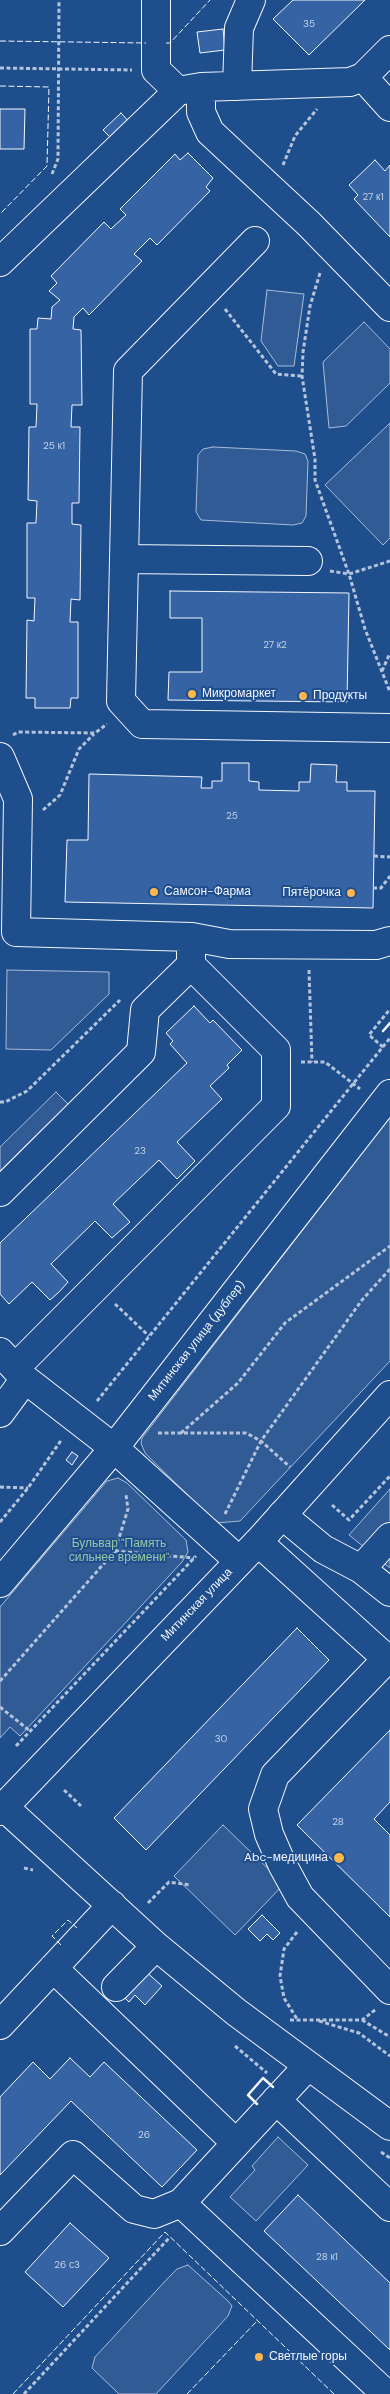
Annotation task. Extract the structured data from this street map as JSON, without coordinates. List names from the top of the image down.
{
  "streets": {
    "street": ["Митинская улица (дублер)", "Митинская улица"]
  },
  "parks": ["Бульвар \"Память сильнее времени\""],
  "places": [
    "Микромаркет",
    "Продукты",
    "Самсон-Фарма",
    "Пятёрочка",
    "Abc-медицина",
    "Светлые горы"
  ],
  "house_numbers": [
    "35",
    "27 к1",
    "25 к1",
    "27 к2",
    "25",
    "23",
    "30",
    "28",
    "26",
    "28 к1",
    "26 с3"
  ]
}
